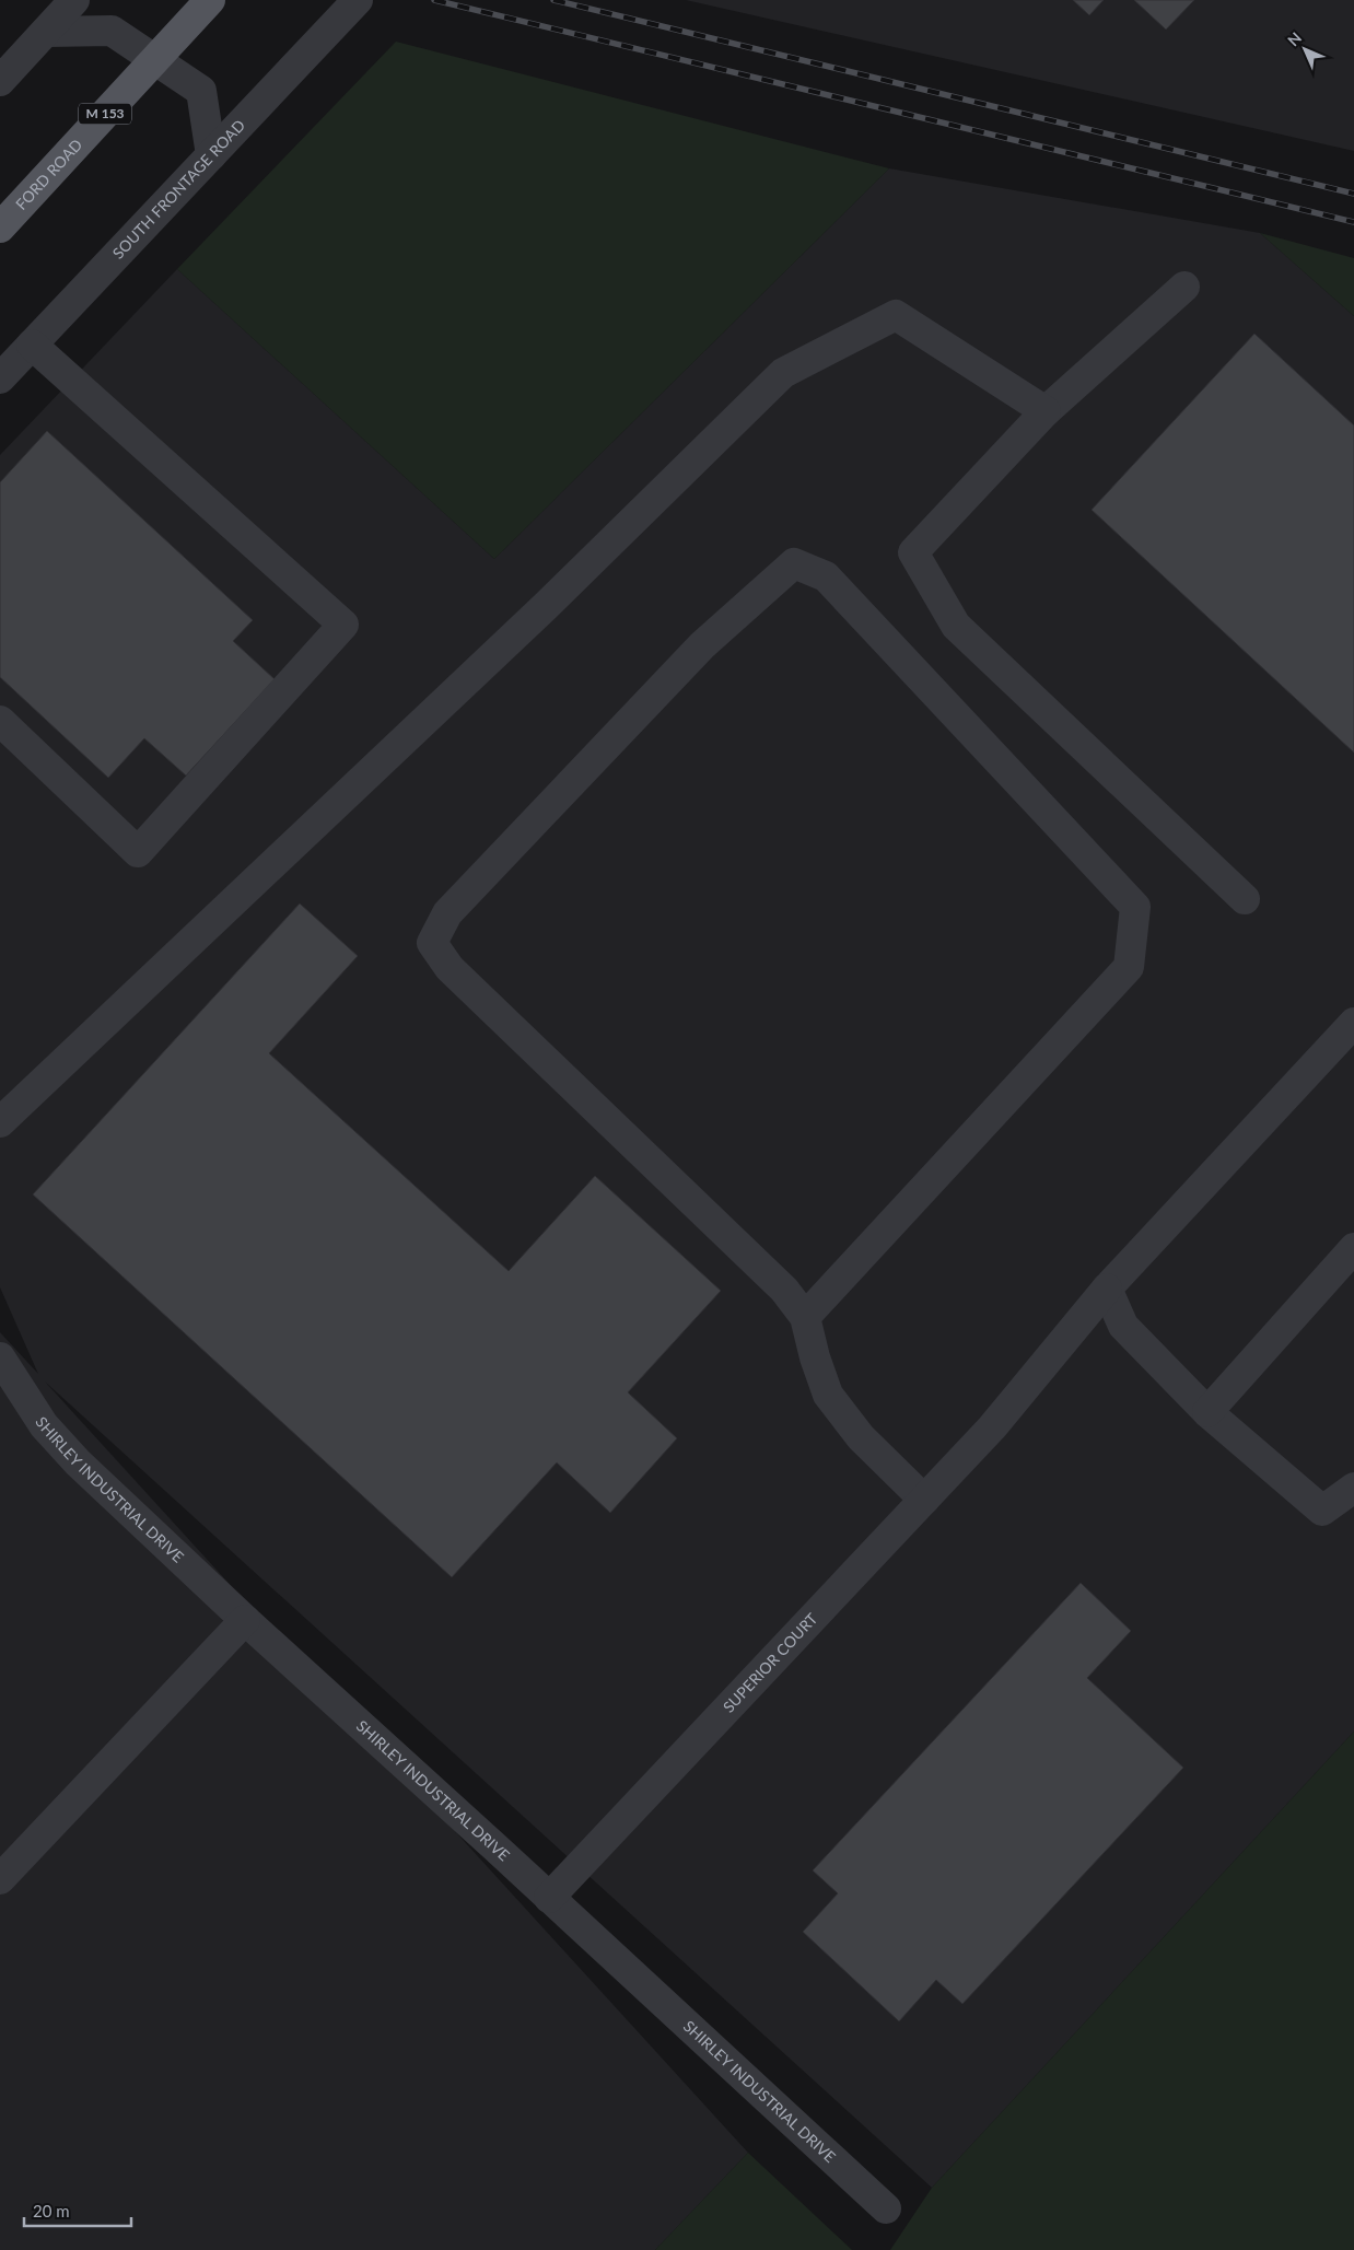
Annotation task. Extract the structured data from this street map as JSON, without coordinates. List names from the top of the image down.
{
  "streets": {
    "main road": ["M 153", "FORD ROAD"],
    "street": ["SOUTH FRONTAGE ROAD", "SHIRLEY INDUSTRIAL DRIVE", "SUPERIOR COURT"]
  },
  "crossings": [
    ["SHIRLEY INDUSTRIAL DRIVE", "SUPERIOR COURT"]
  ],
  "scale_bar": "20 m",
  "north": "top left"
}
